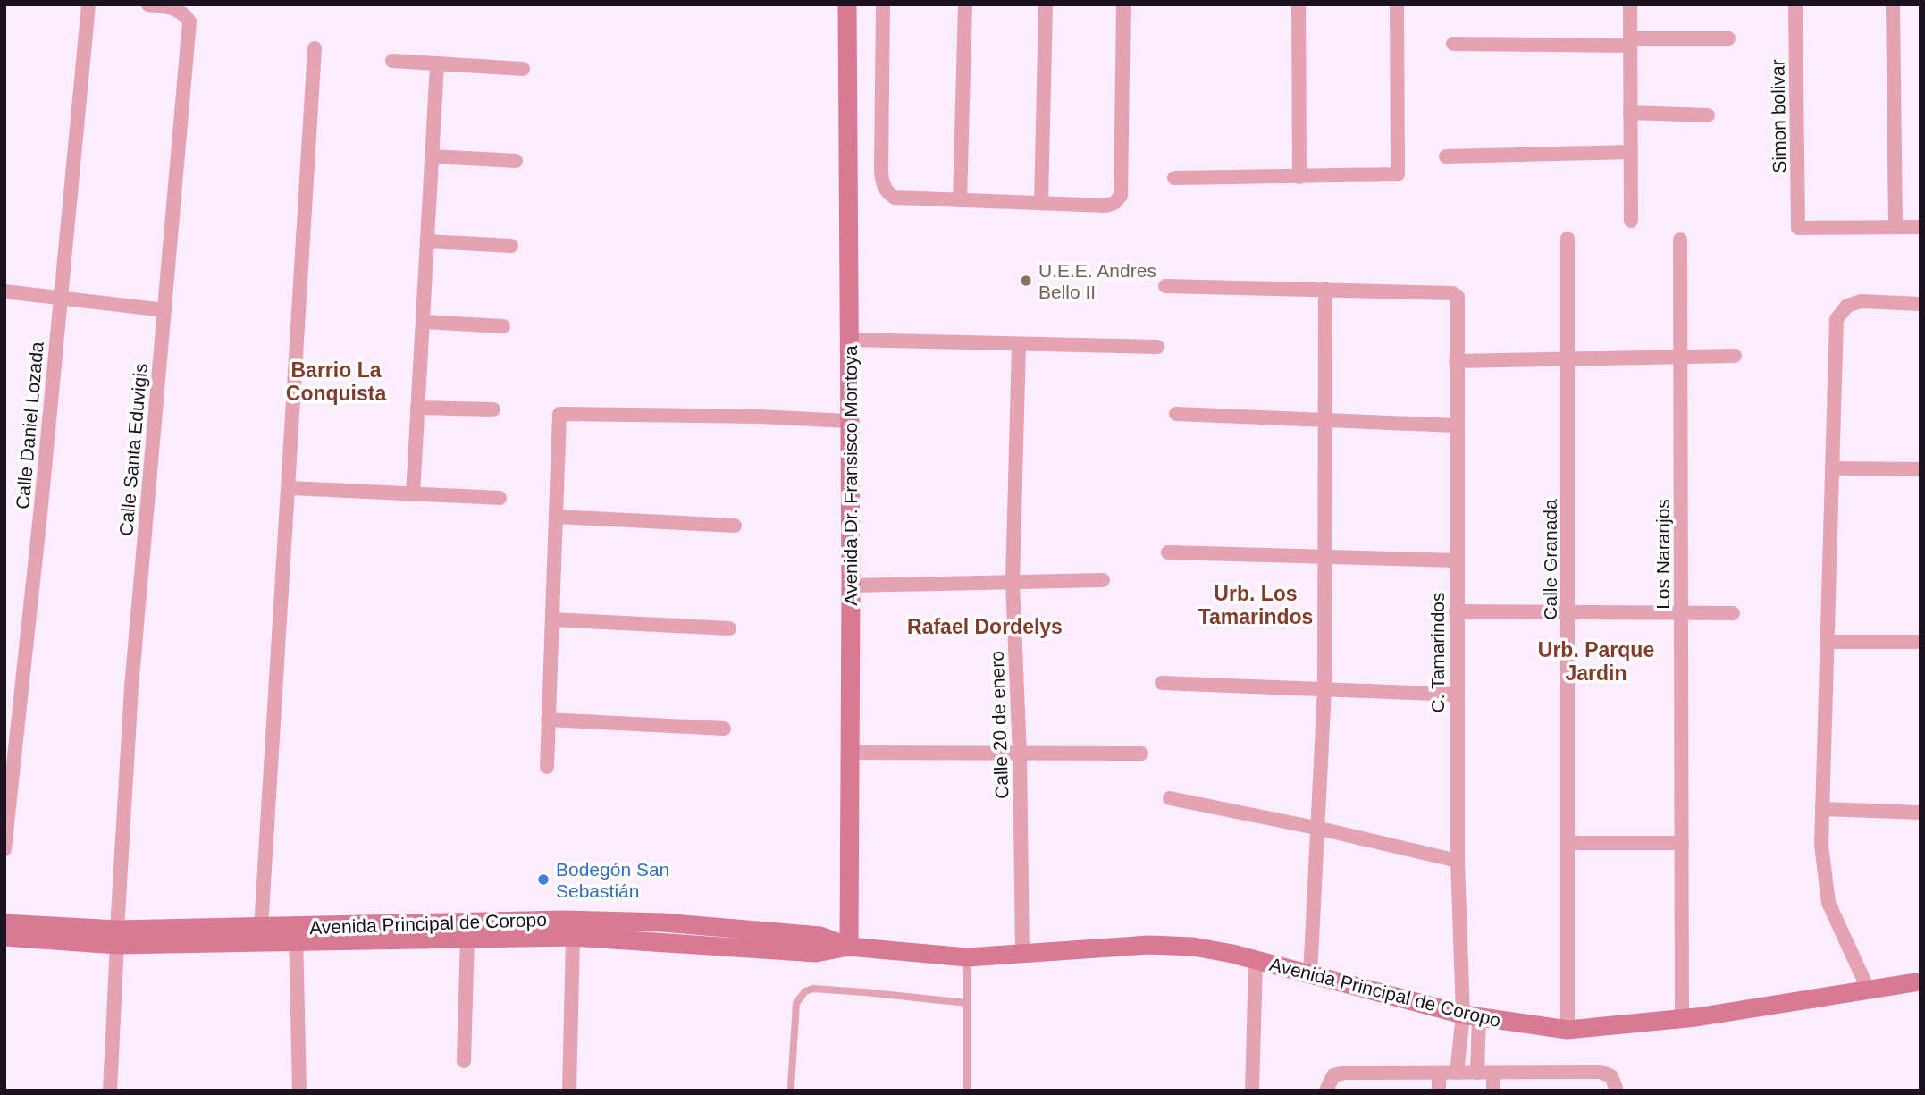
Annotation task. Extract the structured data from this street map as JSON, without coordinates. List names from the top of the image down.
{
  "streets": {
    "main road": ["Avenida Dr. Fransisco Montoya", "Avenida Principal de Coropo"],
    "street": [
      "Simon bolivar",
      "Calle Daniel Lozada",
      "Calle Santa Eduvigis",
      "Los Naranjos",
      "Calle Granada",
      "C. Tamarindos",
      "Calle 20 de enero"
    ]
  },
  "crossings": [
    ["Calle Santa Eduvigis", "Avenida Principal de Coropo"],
    ["Avenida Dr. Fransisco Montoya", "Avenida Principal de Coropo"],
    ["Los Naranjos", "Avenida Principal de Coropo"],
    ["Calle Granada", "Avenida Principal de Coropo"],
    ["C. Tamarindos", "Avenida Principal de Coropo"],
    ["Calle 20 de enero", "Avenida Principal de Coropo"]
  ],
  "districts": [
    "Barrio La Conquista",
    "Urb. Los Tamarindos",
    "Rafael Dordelys",
    "Urb. Parque Jardin"
  ],
  "places": ["U.E.E. Andres Bello II", "Bodegón San Sebastián"]
}
